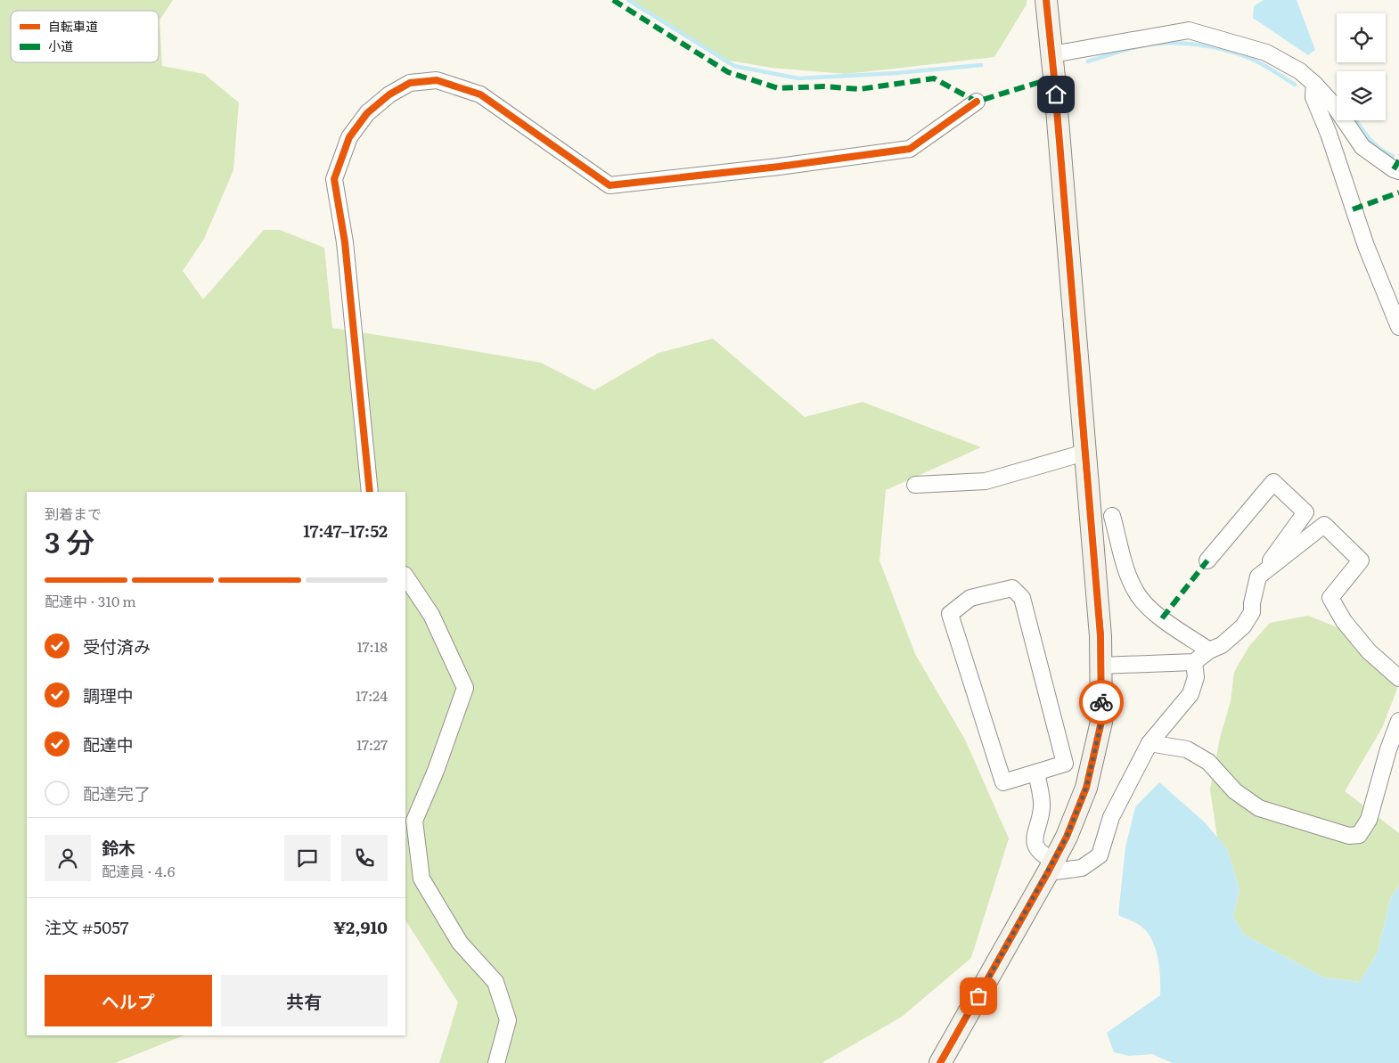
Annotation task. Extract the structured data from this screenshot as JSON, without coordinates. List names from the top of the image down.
{
  "legend": ["自転車道", "小道"],
  "page": {
    "heading": ["3 分", "到着まで", "17:47–17:52"],
    "panel": [
      "鈴木",
      "配達員 · 4.6",
      "注文 #5057",
      "¥2,910"
    ],
    "bar": "配達中 · 310 m",
    "list": [
      ["受付済み", "17:18"],
      ["調理中", "17:24"],
      ["配達中", "17:27"],
      "配達完了"
    ],
    "buttons": ["ヘルプ", "共有"]
  }
}
